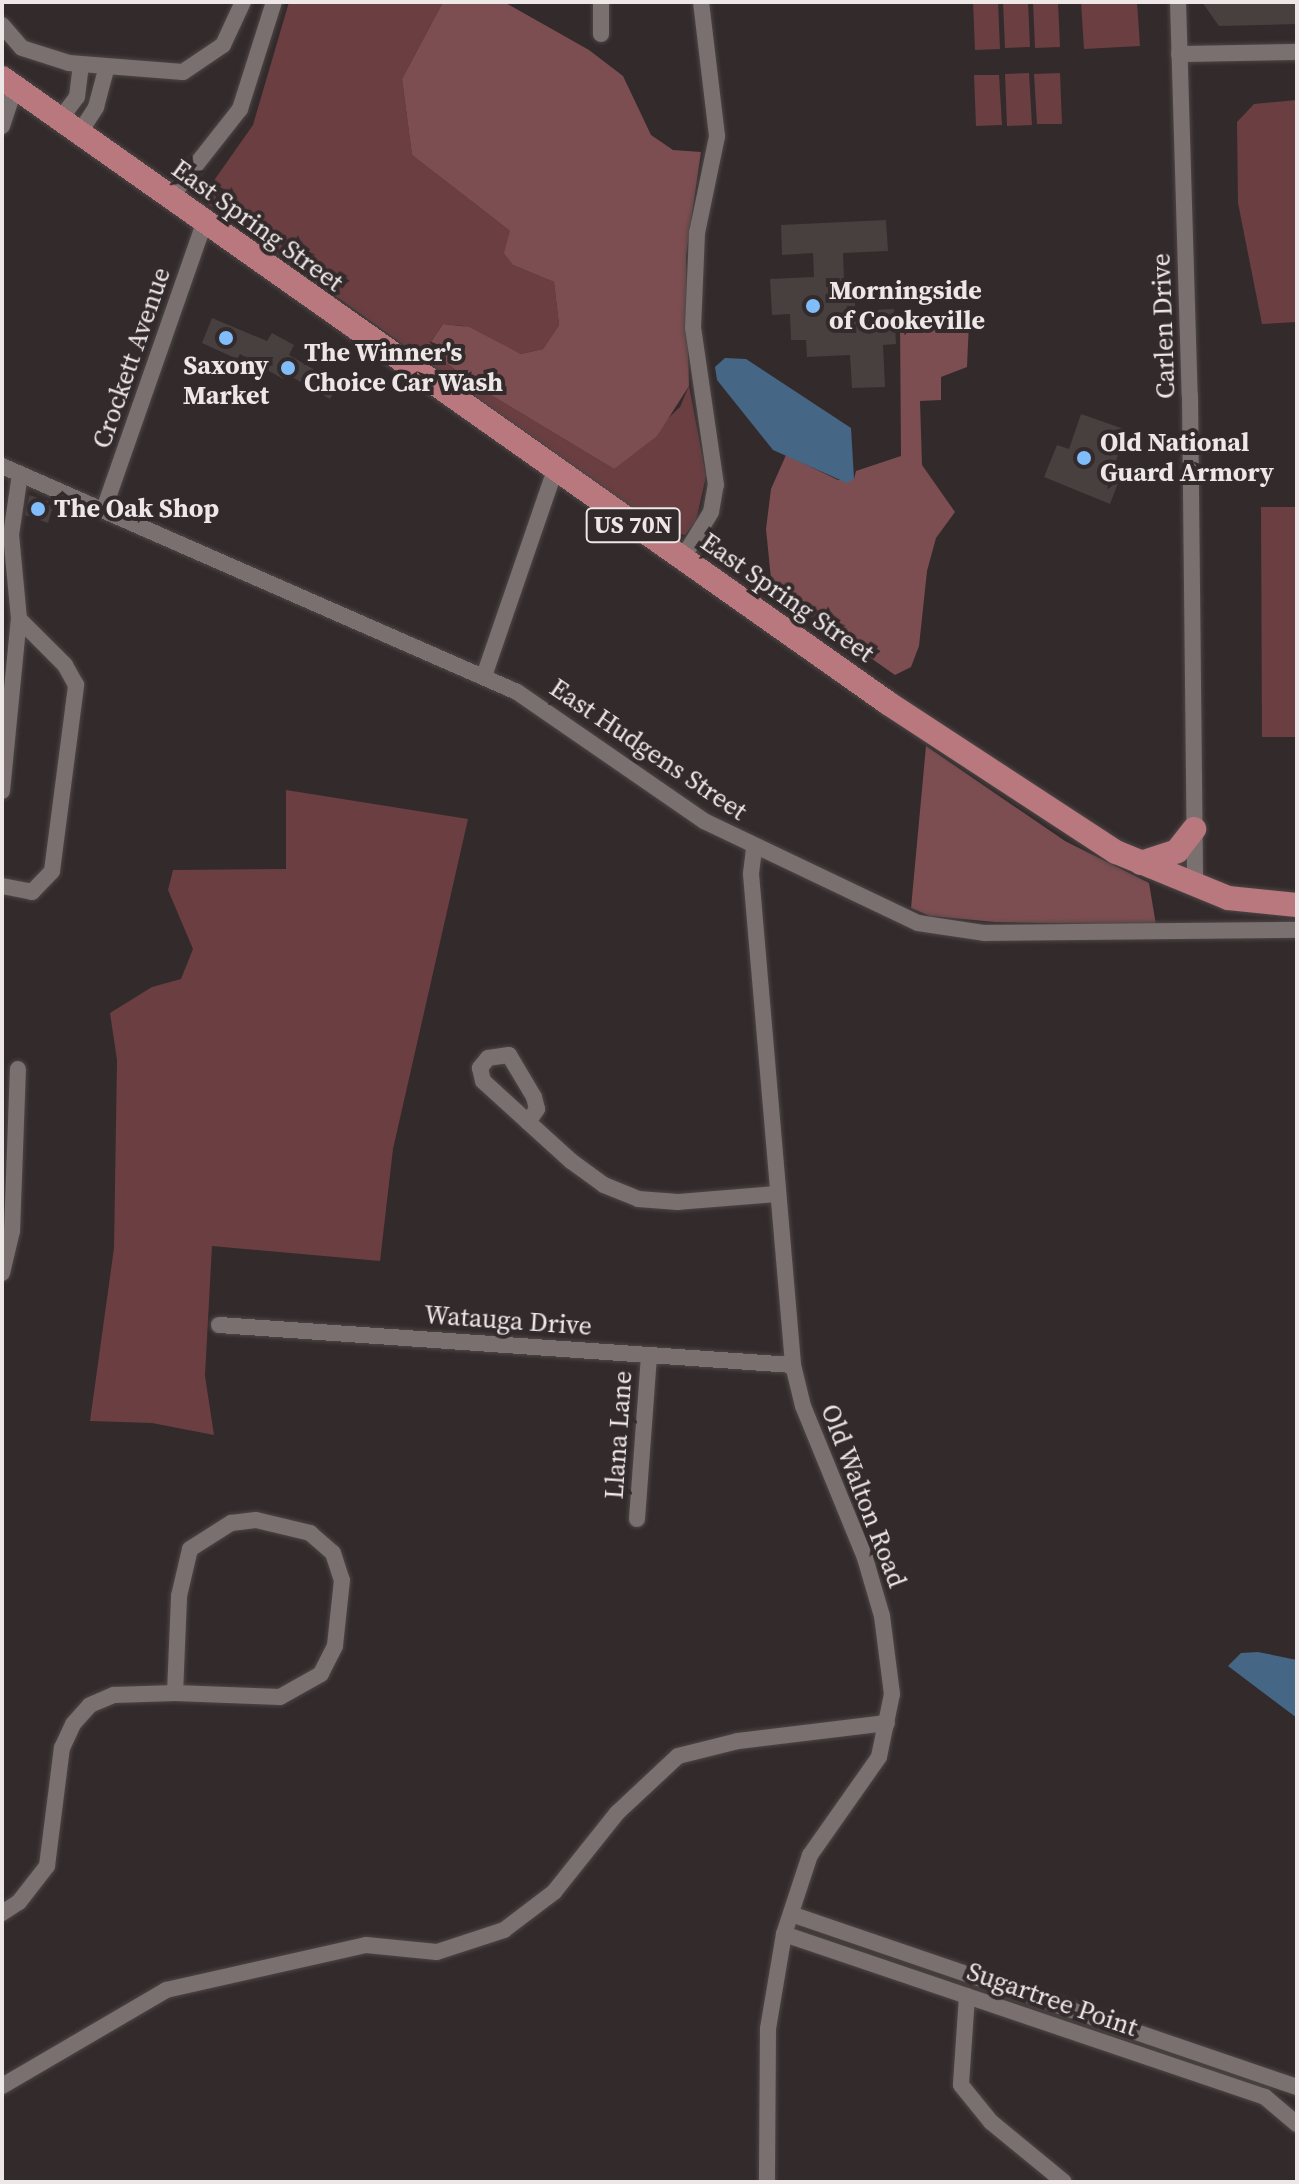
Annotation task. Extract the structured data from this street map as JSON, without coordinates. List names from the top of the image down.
{
  "streets": {
    "main road": ["East Spring Street", "US 70N"],
    "street": [
      "Carlen Drive",
      "Crockett Avenue",
      "East Hudgens Street",
      "Watauga Drive",
      "Llana Lane",
      "Old Walton Road",
      "Sugartree Point"
    ]
  },
  "crossings": [
    ["East Spring Street", "Carlen Drive"],
    ["East Spring Street", "Crockett Avenue"],
    ["Crockett Avenue", "East Hudgens Street"],
    ["East Hudgens Street", "Old Walton Road"],
    ["Watauga Drive", "Llana Lane"],
    ["Watauga Drive", "Old Walton Road"],
    ["Old Walton Road", "Sugartree Point"]
  ],
  "places": [
    "Morningside of Cookeville",
    "Saxony Market",
    "The Winner's Choice Car Wash",
    "Old National Guard Armory",
    "The Oak Shop"
  ]
}
